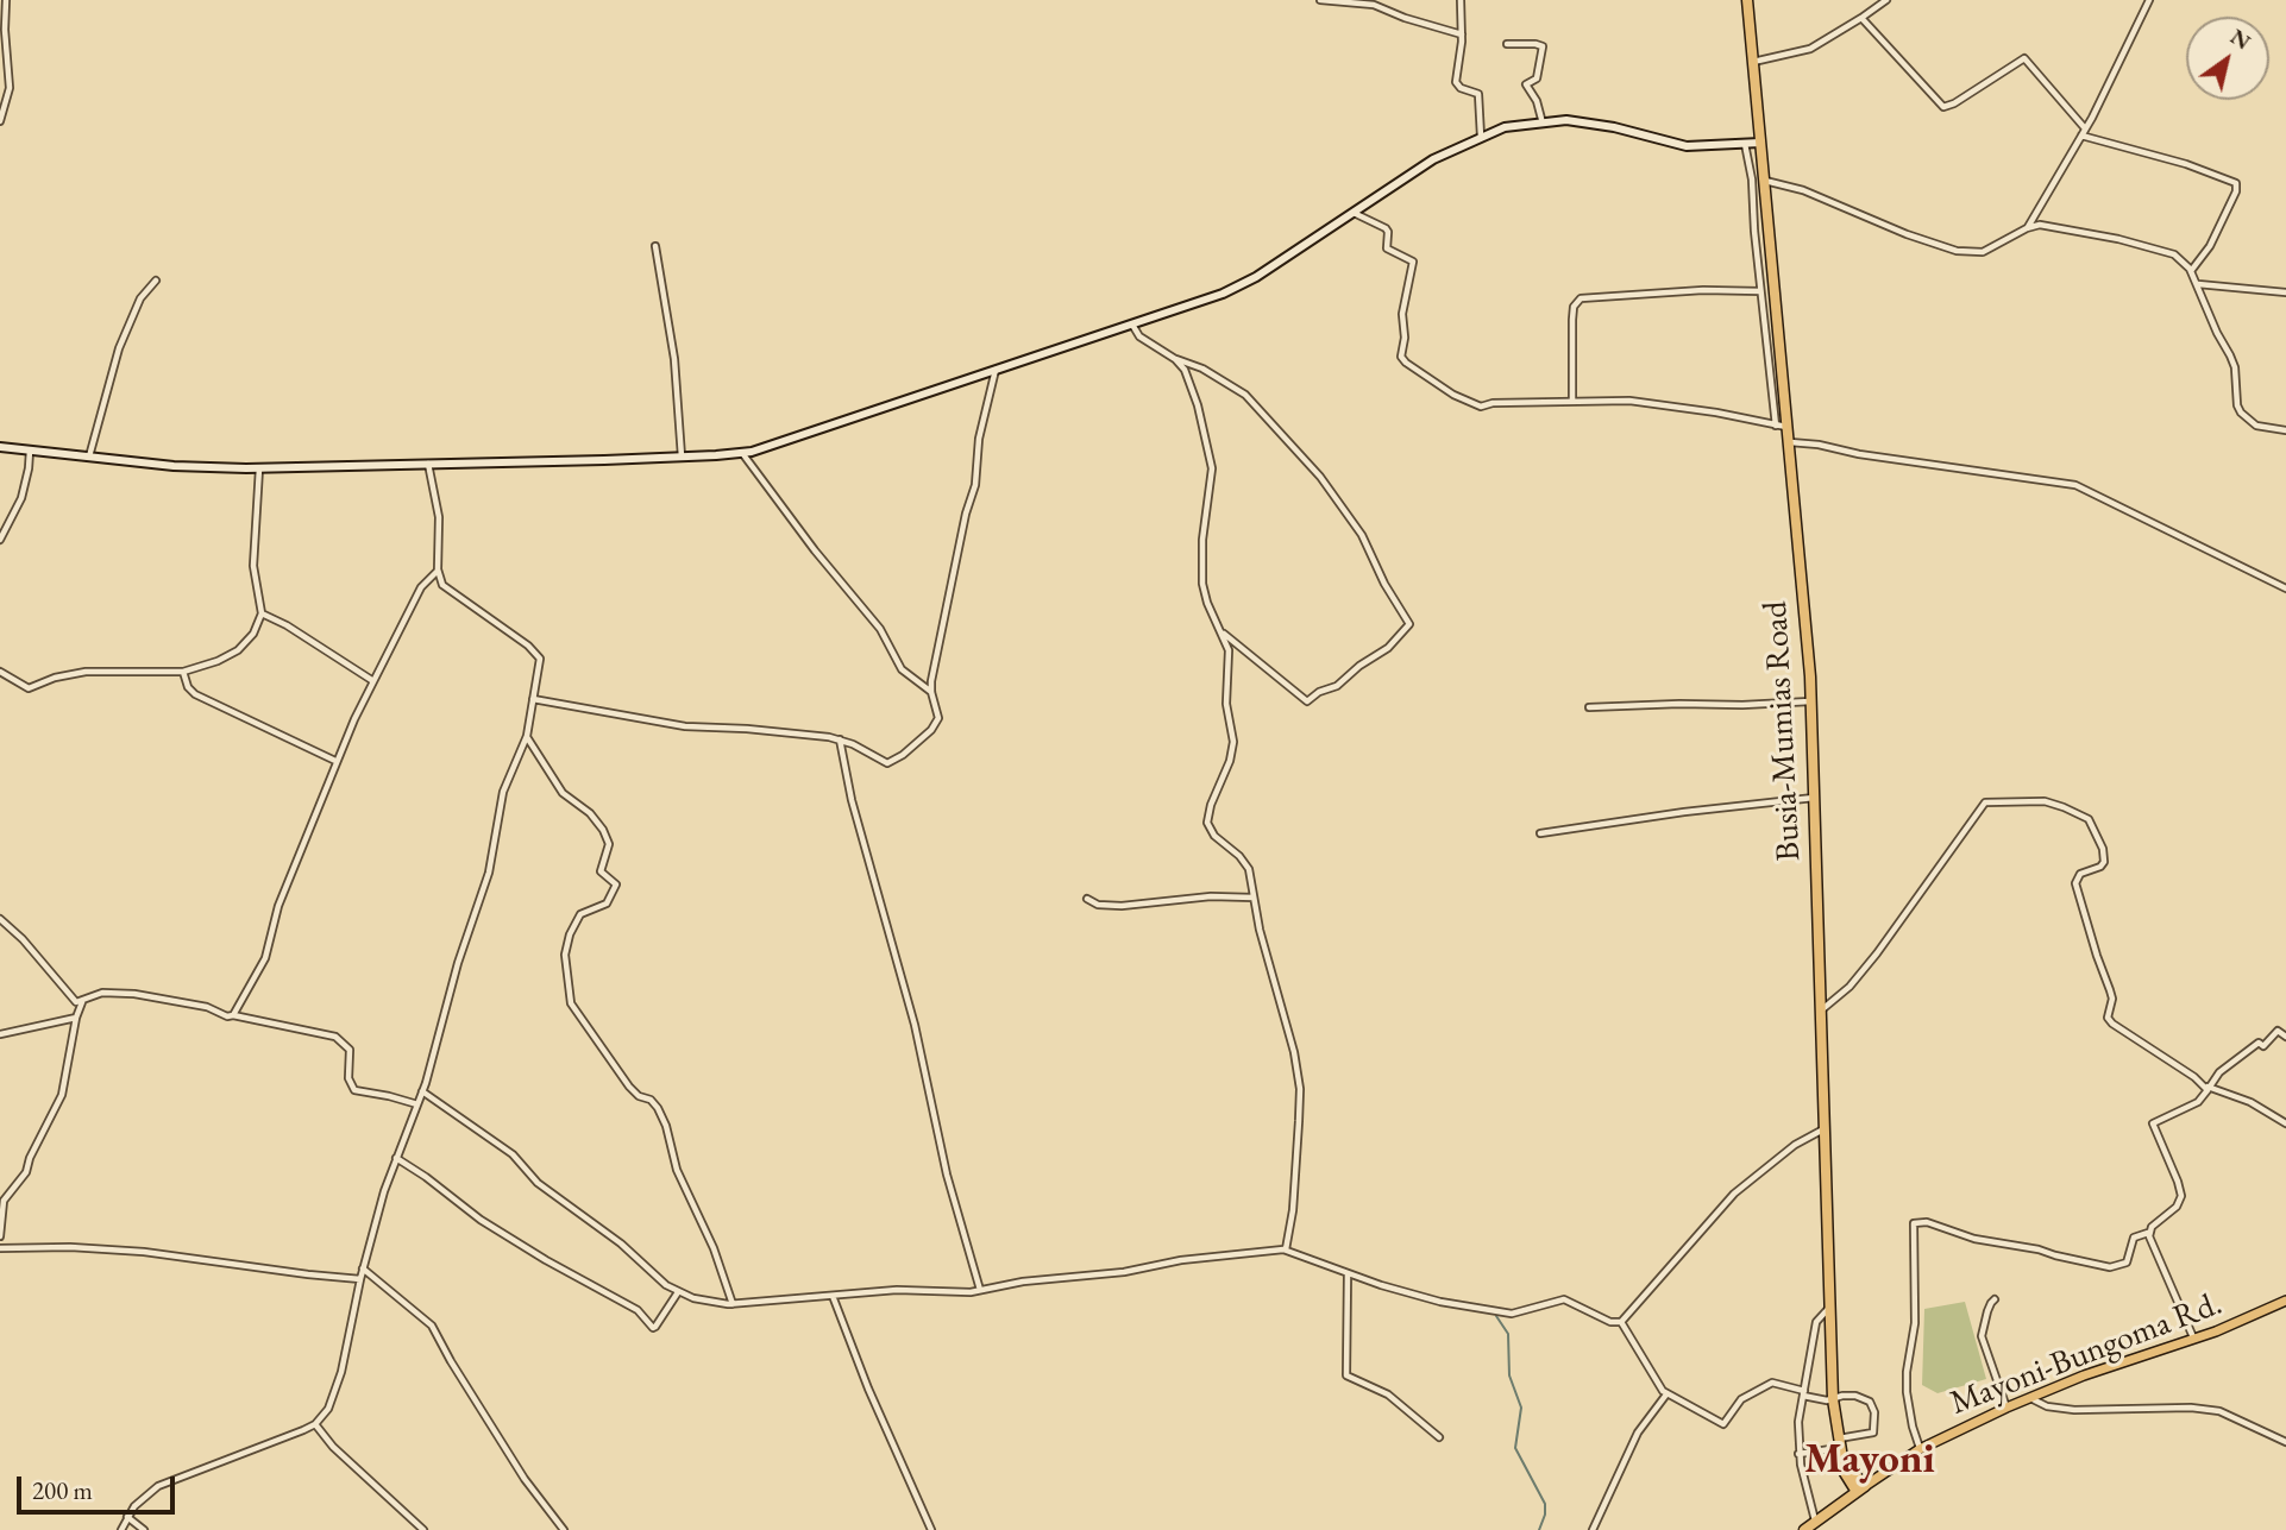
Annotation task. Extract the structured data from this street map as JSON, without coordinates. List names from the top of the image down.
{
  "streets": {
    "highway": ["Busia-Mumias Road"],
    "main road": ["Mayoni-Bungoma Rd."]
  },
  "crossings": [
    ["Busia-Mumias Road", "Mayoni-Bungoma Rd."]
  ],
  "districts": ["Mayoni"],
  "scale_bar": "200 m",
  "north": "top right"
}
